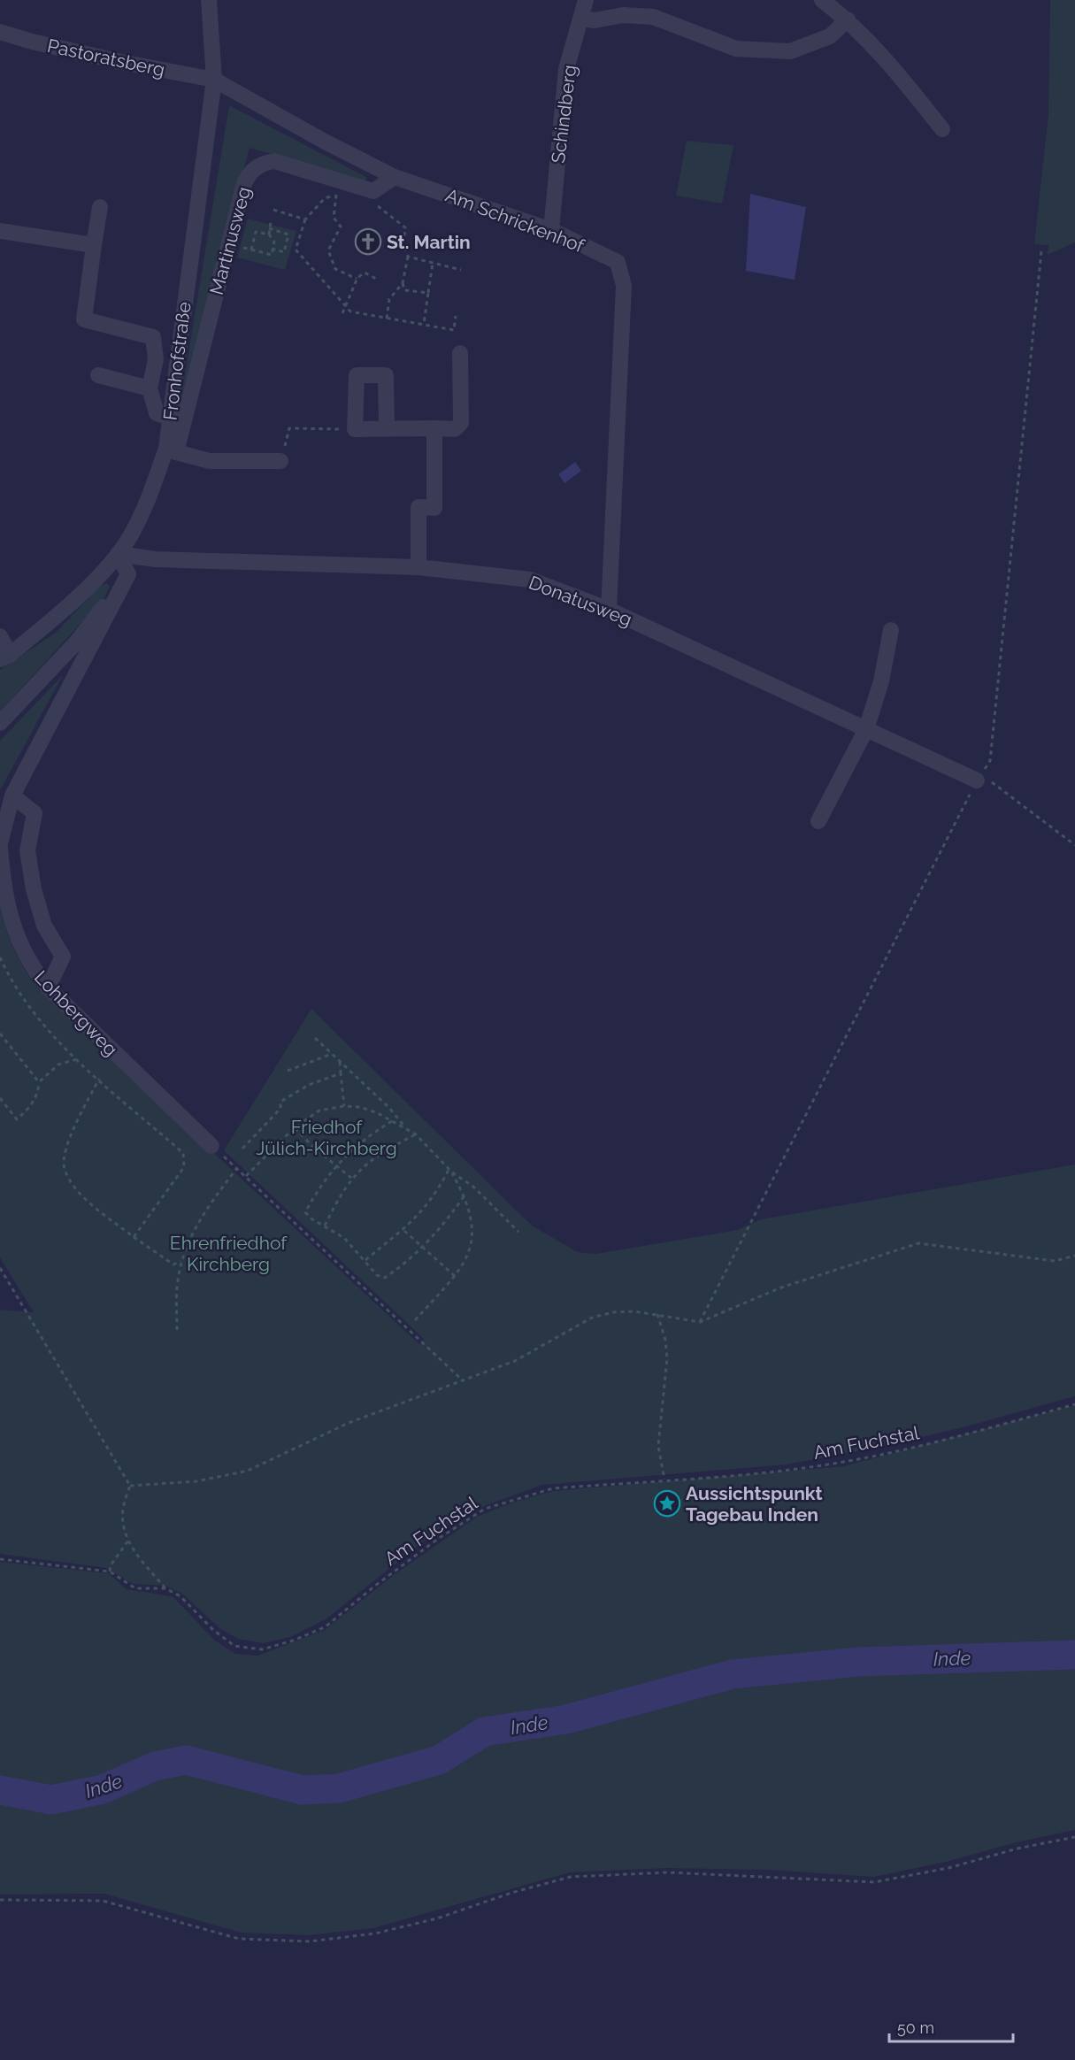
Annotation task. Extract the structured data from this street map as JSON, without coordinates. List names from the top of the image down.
{
  "streets": {
    "street": [
      "Pastoratsberg",
      "Schindberg",
      "Am Schrickenhof",
      "Martinusweg",
      "Fronhofstraße",
      "Donatusweg",
      "Lohbergweg"
    ],
    "path": ["Am Fuchstal"]
  },
  "crossings": [
    ["Pastoratsberg", "Am Schrickenhof"],
    ["Pastoratsberg", "Fronhofstraße"],
    ["Schindberg", "Am Schrickenhof"],
    ["Am Schrickenhof", "Martinusweg"],
    ["Am Schrickenhof", "Fronhofstraße"],
    ["Am Schrickenhof", "Donatusweg"],
    ["Martinusweg", "Fronhofstraße"],
    ["Fronhofstraße", "Donatusweg"],
    ["Fronhofstraße", "Lohbergweg"],
    ["Donatusweg", "Lohbergweg"]
  ],
  "water": ["Inde"],
  "parks": ["Friedhof Jülich-Kirchberg", "Ehrenfriedhof Kirchberg"],
  "places": {
    "church": ["St. Martin"],
    "place": ["Aussichtspunkt Tagebau Inden"]
  },
  "scale_bar": "50 m"
}
